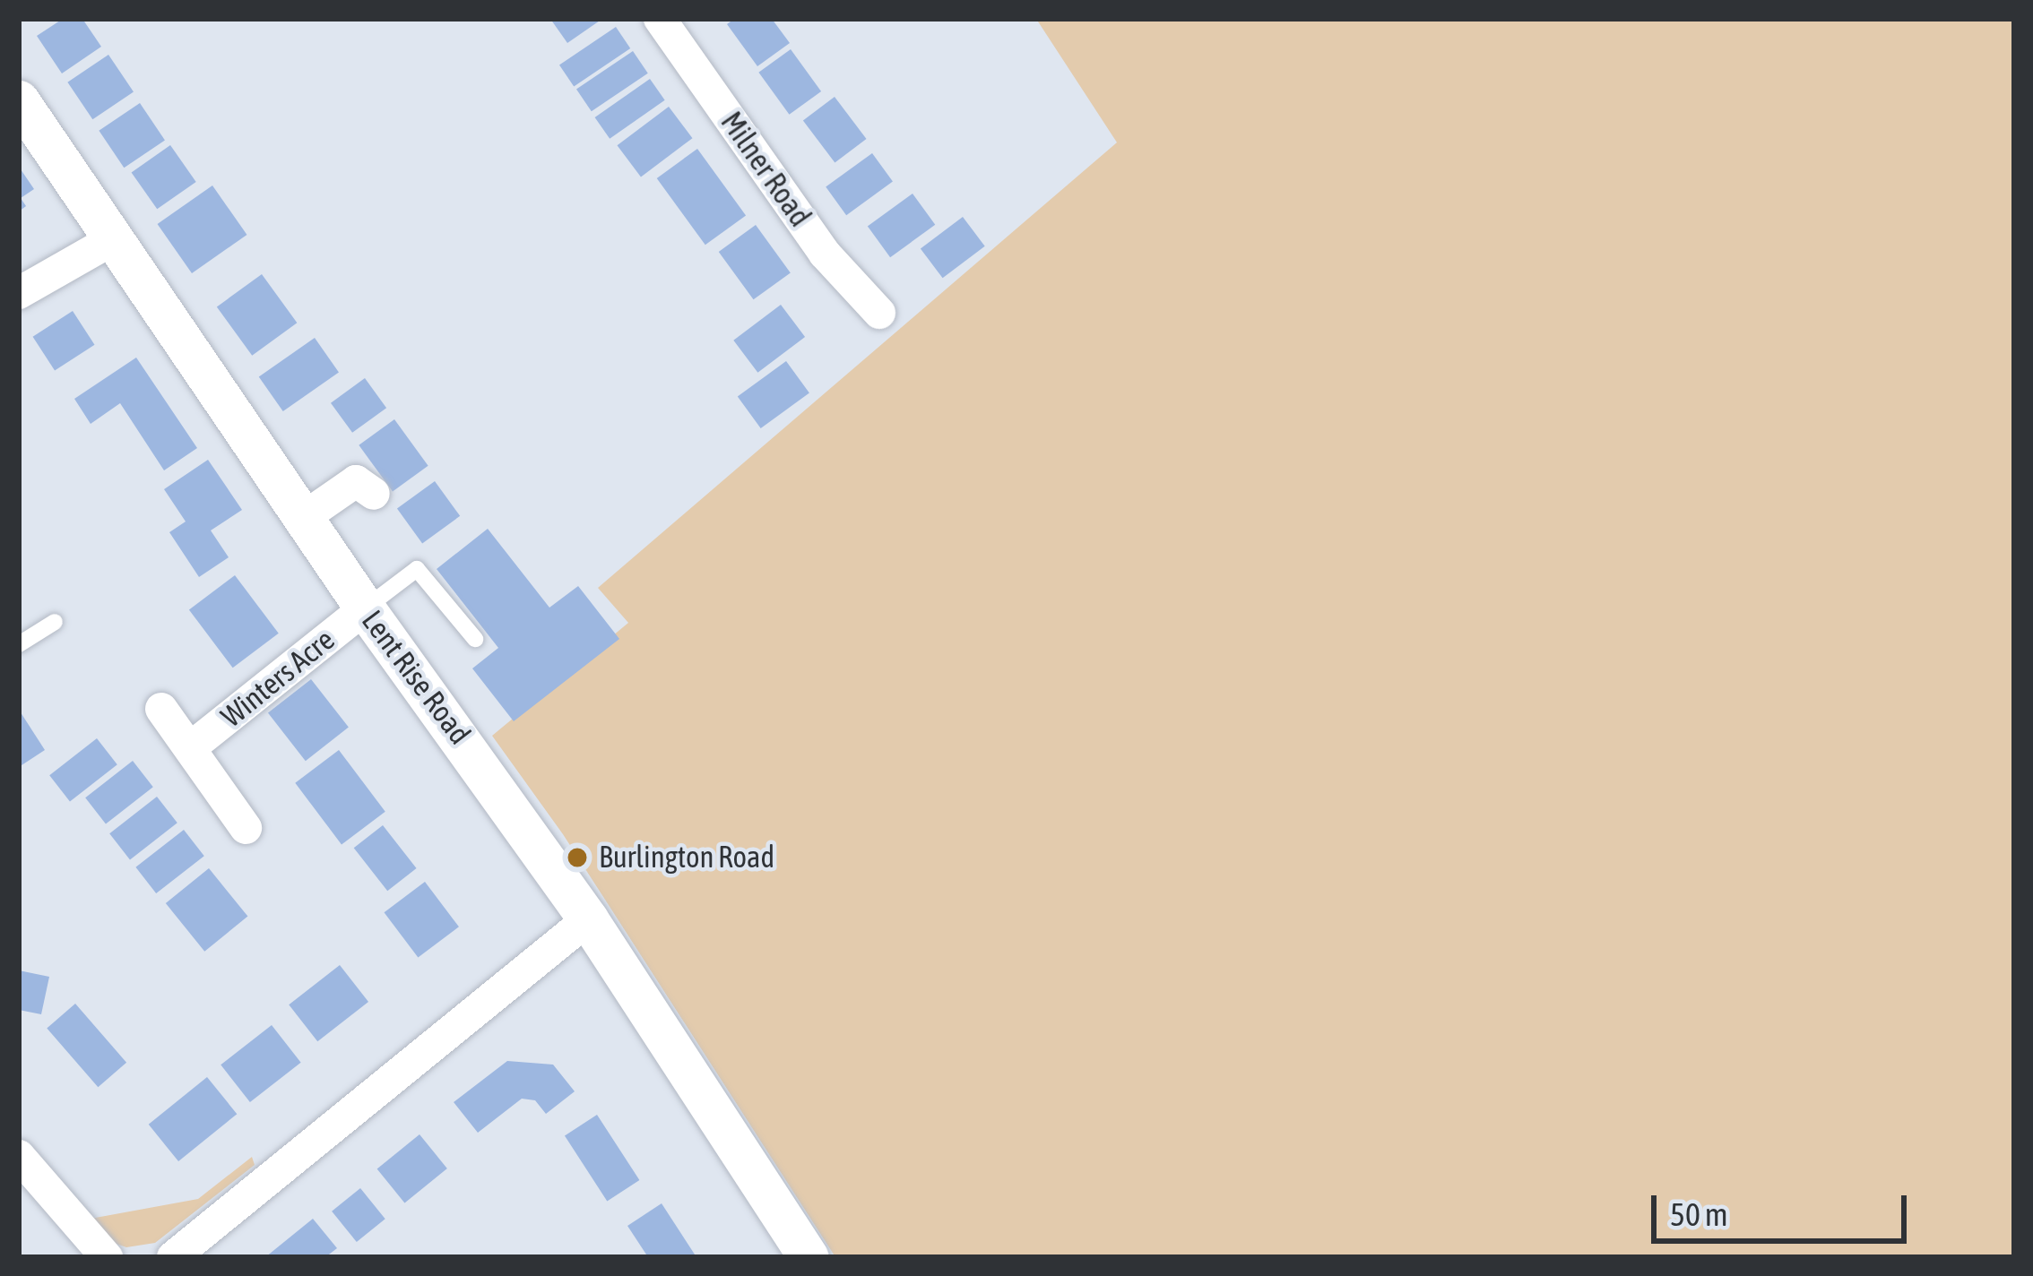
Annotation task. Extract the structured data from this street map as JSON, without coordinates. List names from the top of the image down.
{
  "streets": {
    "street": ["Milner Road", "Lent Rise Road", "Winters Acre"]
  },
  "crossings": [
    ["Lent Rise Road", "Winters Acre"]
  ],
  "places": ["Burlington Road"],
  "scale_bar": "50 m"
}
